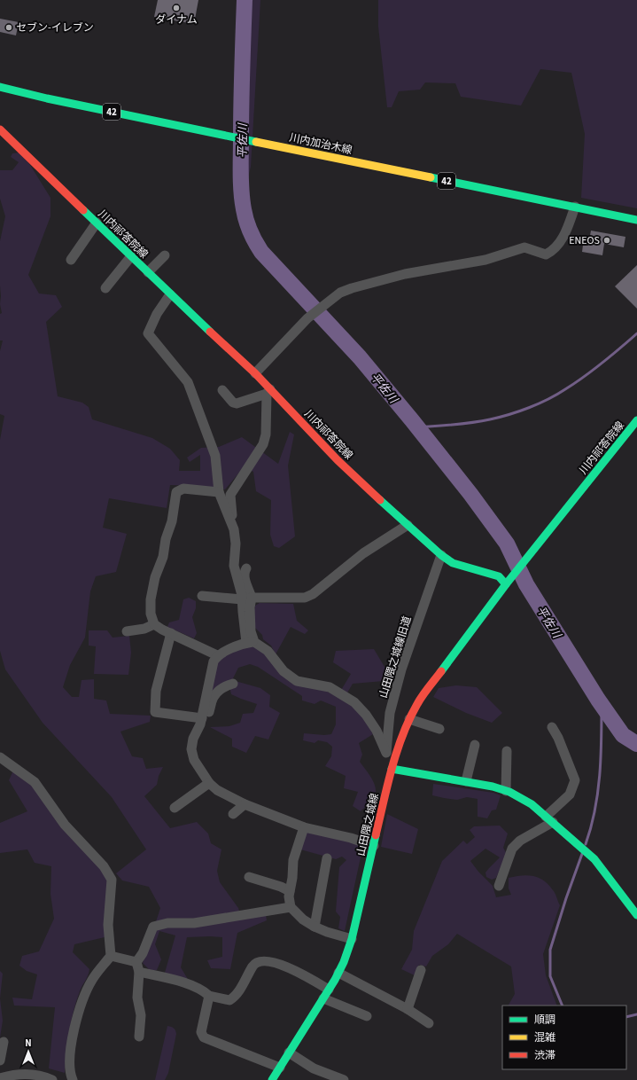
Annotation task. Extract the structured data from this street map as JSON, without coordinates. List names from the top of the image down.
{
  "streets": {
    "main road": [
      "42",
      "川内加治木線",
      "川内祁答院線",
      "山田隈之城線"
    ],
    "street": ["山田隈之城線旧道"]
  },
  "crossings": [
    ["川内祁答院線", "山田隈之城線旧道"],
    ["川内祁答院線", "山田隈之城線"],
    ["山田隈之城線旧道", "山田隈之城線"]
  ],
  "water": ["平佐川"],
  "places": ["ダイナム", "セブン-イレブン", "ENEOS"],
  "legend": ["順調", "混雑", "渋滞"],
  "north": "top"
}
